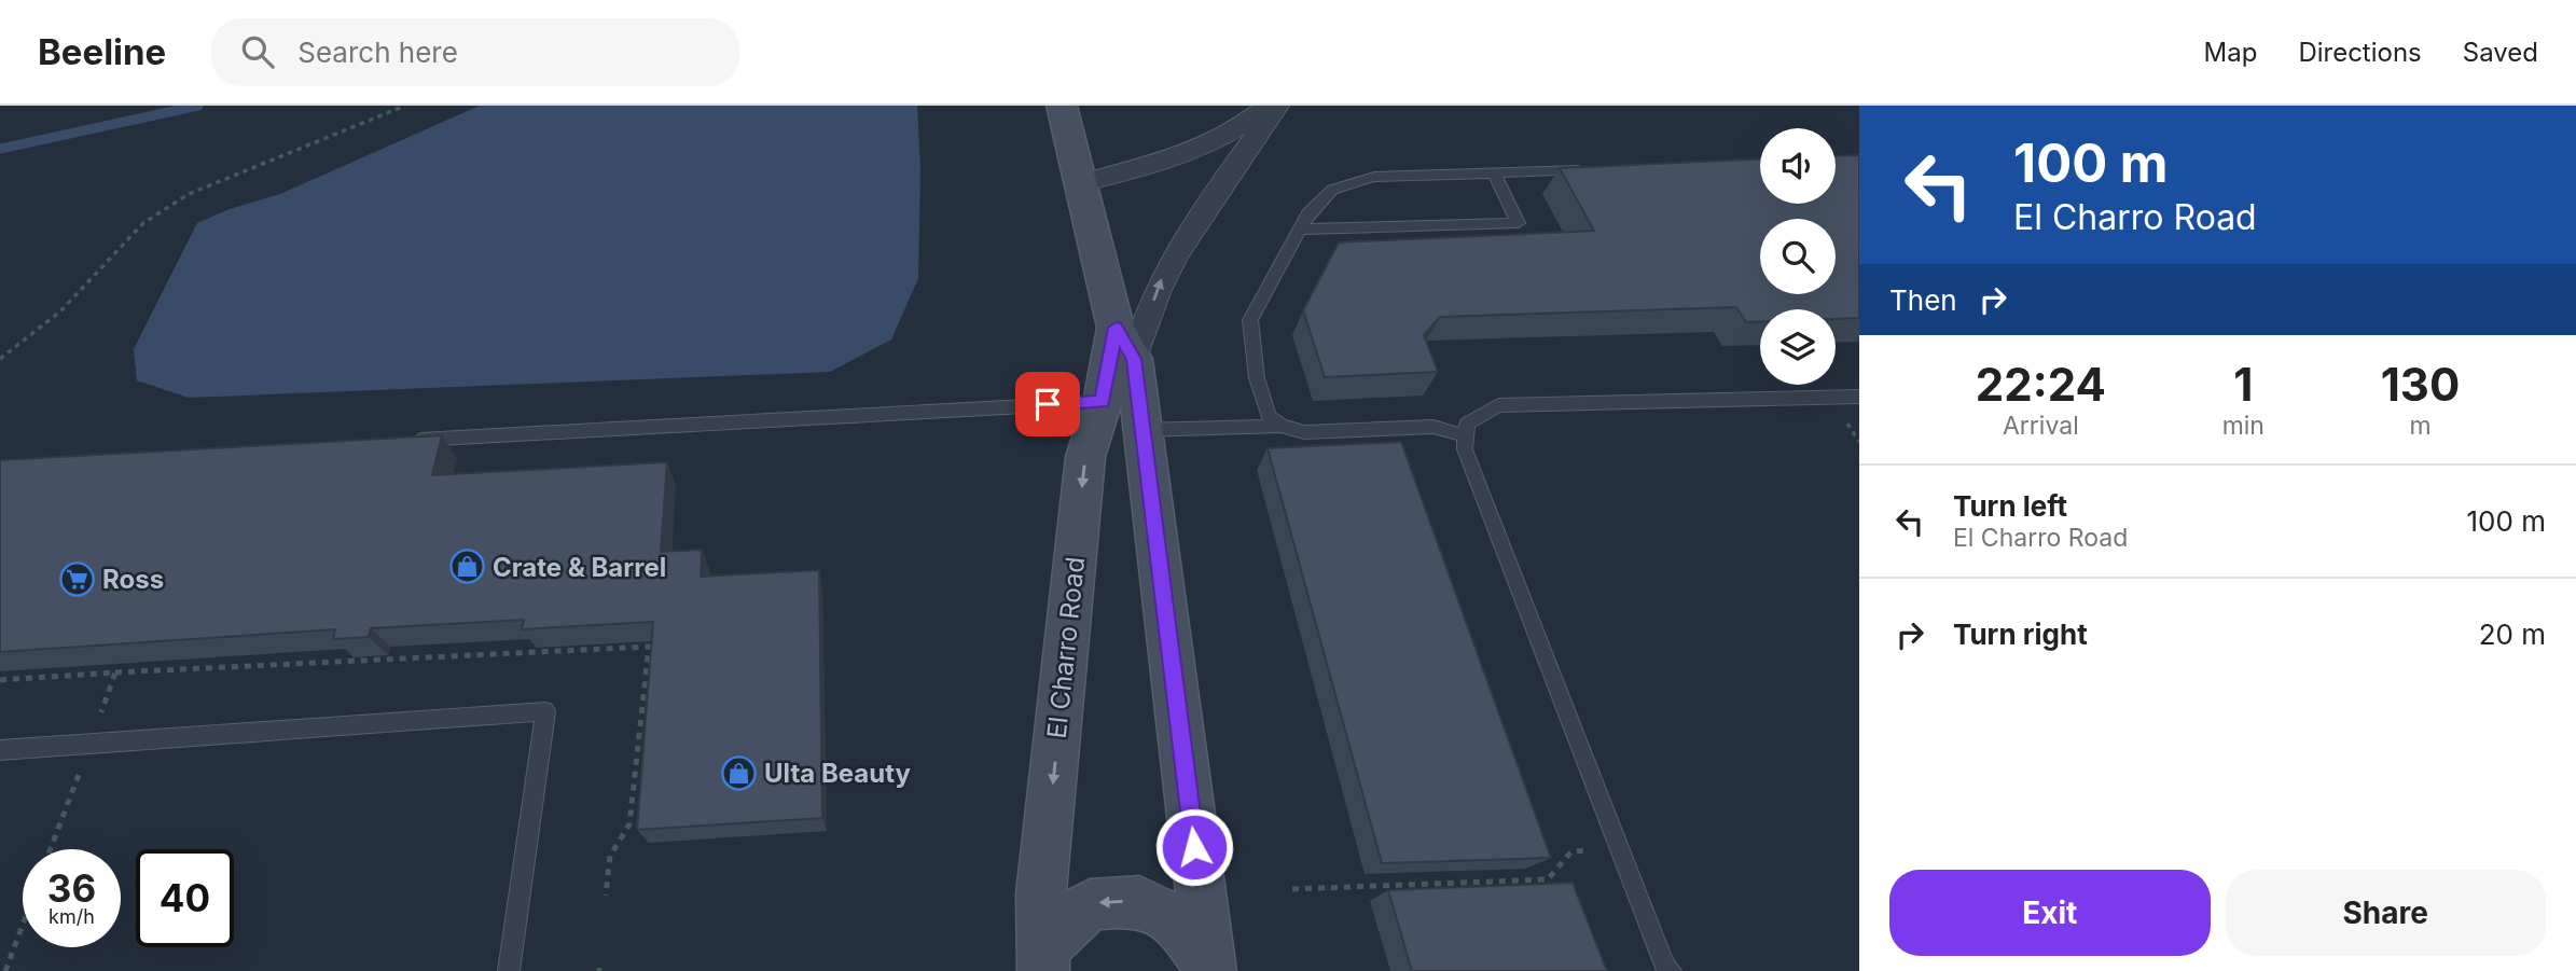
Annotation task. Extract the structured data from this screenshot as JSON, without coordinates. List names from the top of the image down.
{
  "streets": {
    "street": ["El Charro Road"]
  },
  "places": {
    "shop": ["Crate & Barrel", "Ulta Beauty"],
    "supermarket": ["Ross"]
  },
  "page": {
    "header": "Beeline",
    "search": "Search here",
    "nav": ["Map", "Directions", "Saved"],
    "turn": ["100 m", "El Charro Road"],
    "then": "Then",
    "eta": [
      "22:24",
      "Arrival",
      "1",
      "min",
      "130",
      "m"
    ],
    "list": [
      {
        "name": "Turn left",
        "note": "El Charro Road",
        "value": "100 m"
      },
      {
        "name": "Turn right",
        "value": "20 m"
      }
    ],
    "speed": "36 km/h",
    "limit": "40",
    "buttons": ["Exit", "Share"]
  }
}
